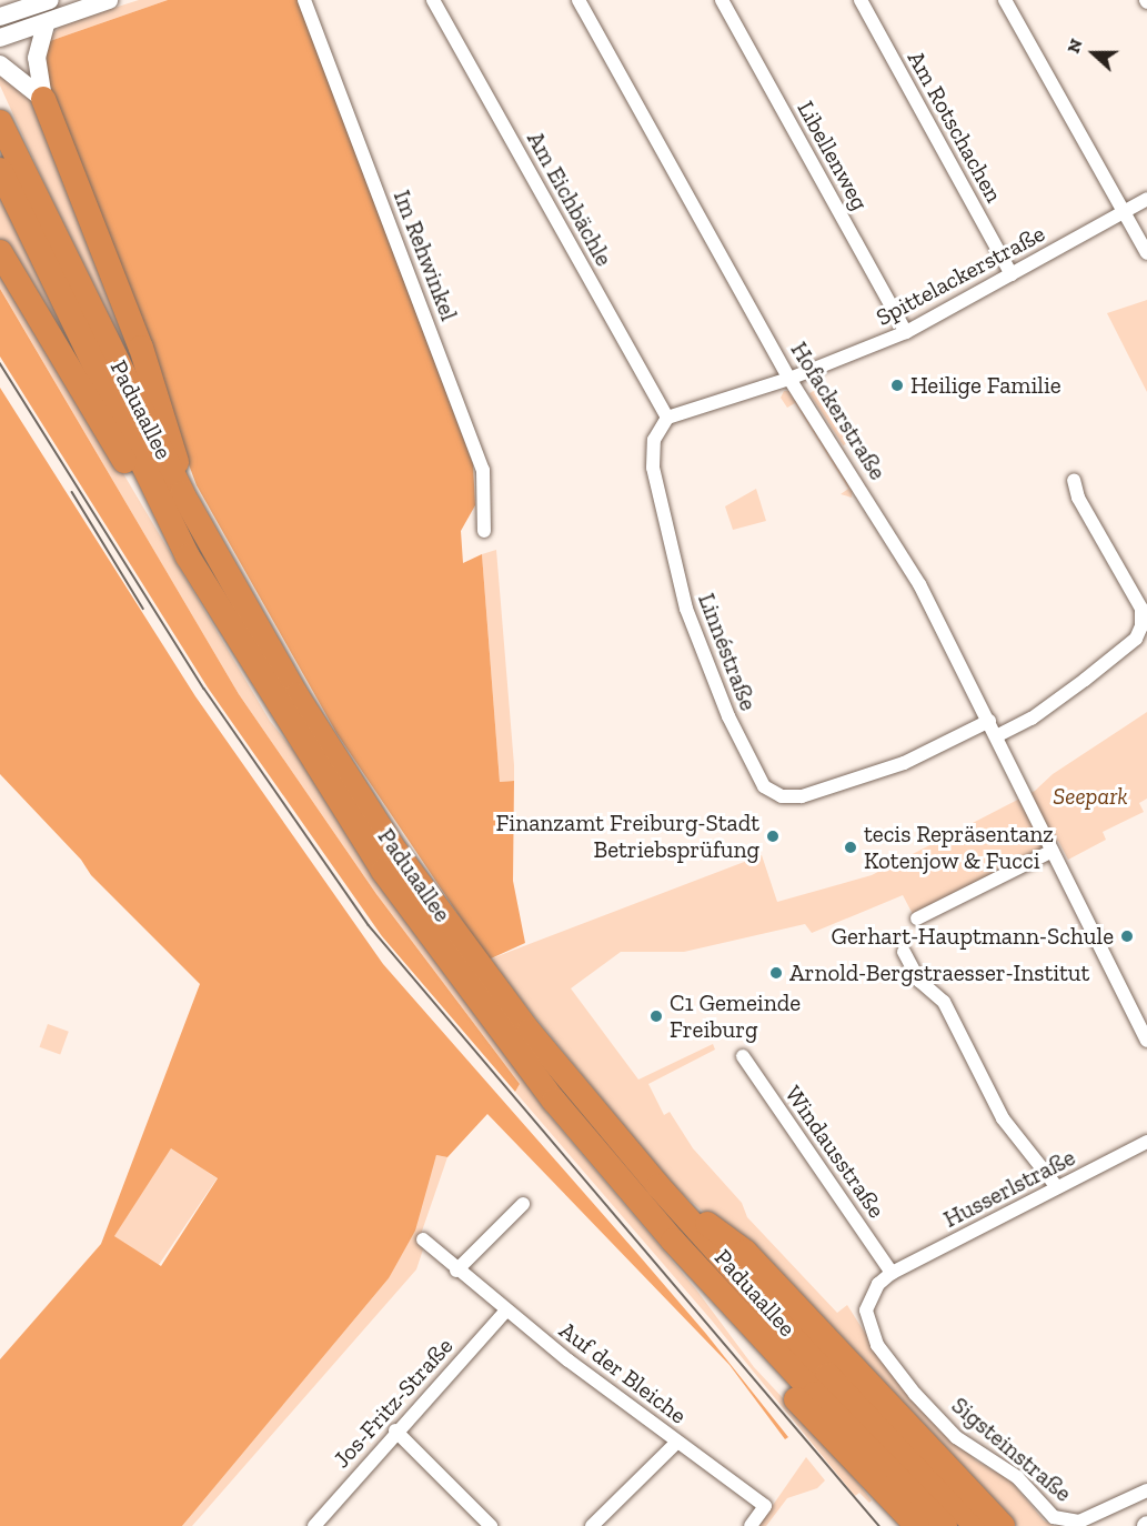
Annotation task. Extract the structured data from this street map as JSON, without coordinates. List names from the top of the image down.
{
  "streets": {
    "highway": ["Paduaallee"],
    "street": [
      "Am Rotschachen",
      "Libellenweg",
      "Am Eichbächle",
      "Im Rehwinkel",
      "Spittelackerstraße",
      "Hofackerstraße",
      "Linnéstraße",
      "Windausstraße",
      "Husserlstraße",
      "Auf der Bleiche",
      "Jos-Fritz-Straße",
      "Sigsteinstraße"
    ]
  },
  "crossings": [
    ["Am Rotschachen", "Spittelackerstraße"],
    ["Libellenweg", "Spittelackerstraße"],
    ["Am Eichbächle", "Linnéstraße"],
    ["Spittelackerstraße", "Hofackerstraße"],
    ["Hofackerstraße", "Linnéstraße"],
    ["Windausstraße", "Husserlstraße"],
    ["Windausstraße", "Sigsteinstraße"],
    ["Husserlstraße", "Sigsteinstraße"],
    ["Auf der Bleiche", "Jos-Fritz-Straße"]
  ],
  "parks": ["Seepark"],
  "places": [
    "Heilige Familie",
    "Finanzamt Freiburg-Stadt Betriebsprüfung",
    "tecis Repräsentanz Kotenjow & Fucci",
    "Gerhart-Hauptmann-Schule",
    "Arnold-Bergstraesser-Institut",
    "C1 Gemeinde Freiburg"
  ],
  "north": "left"
}
